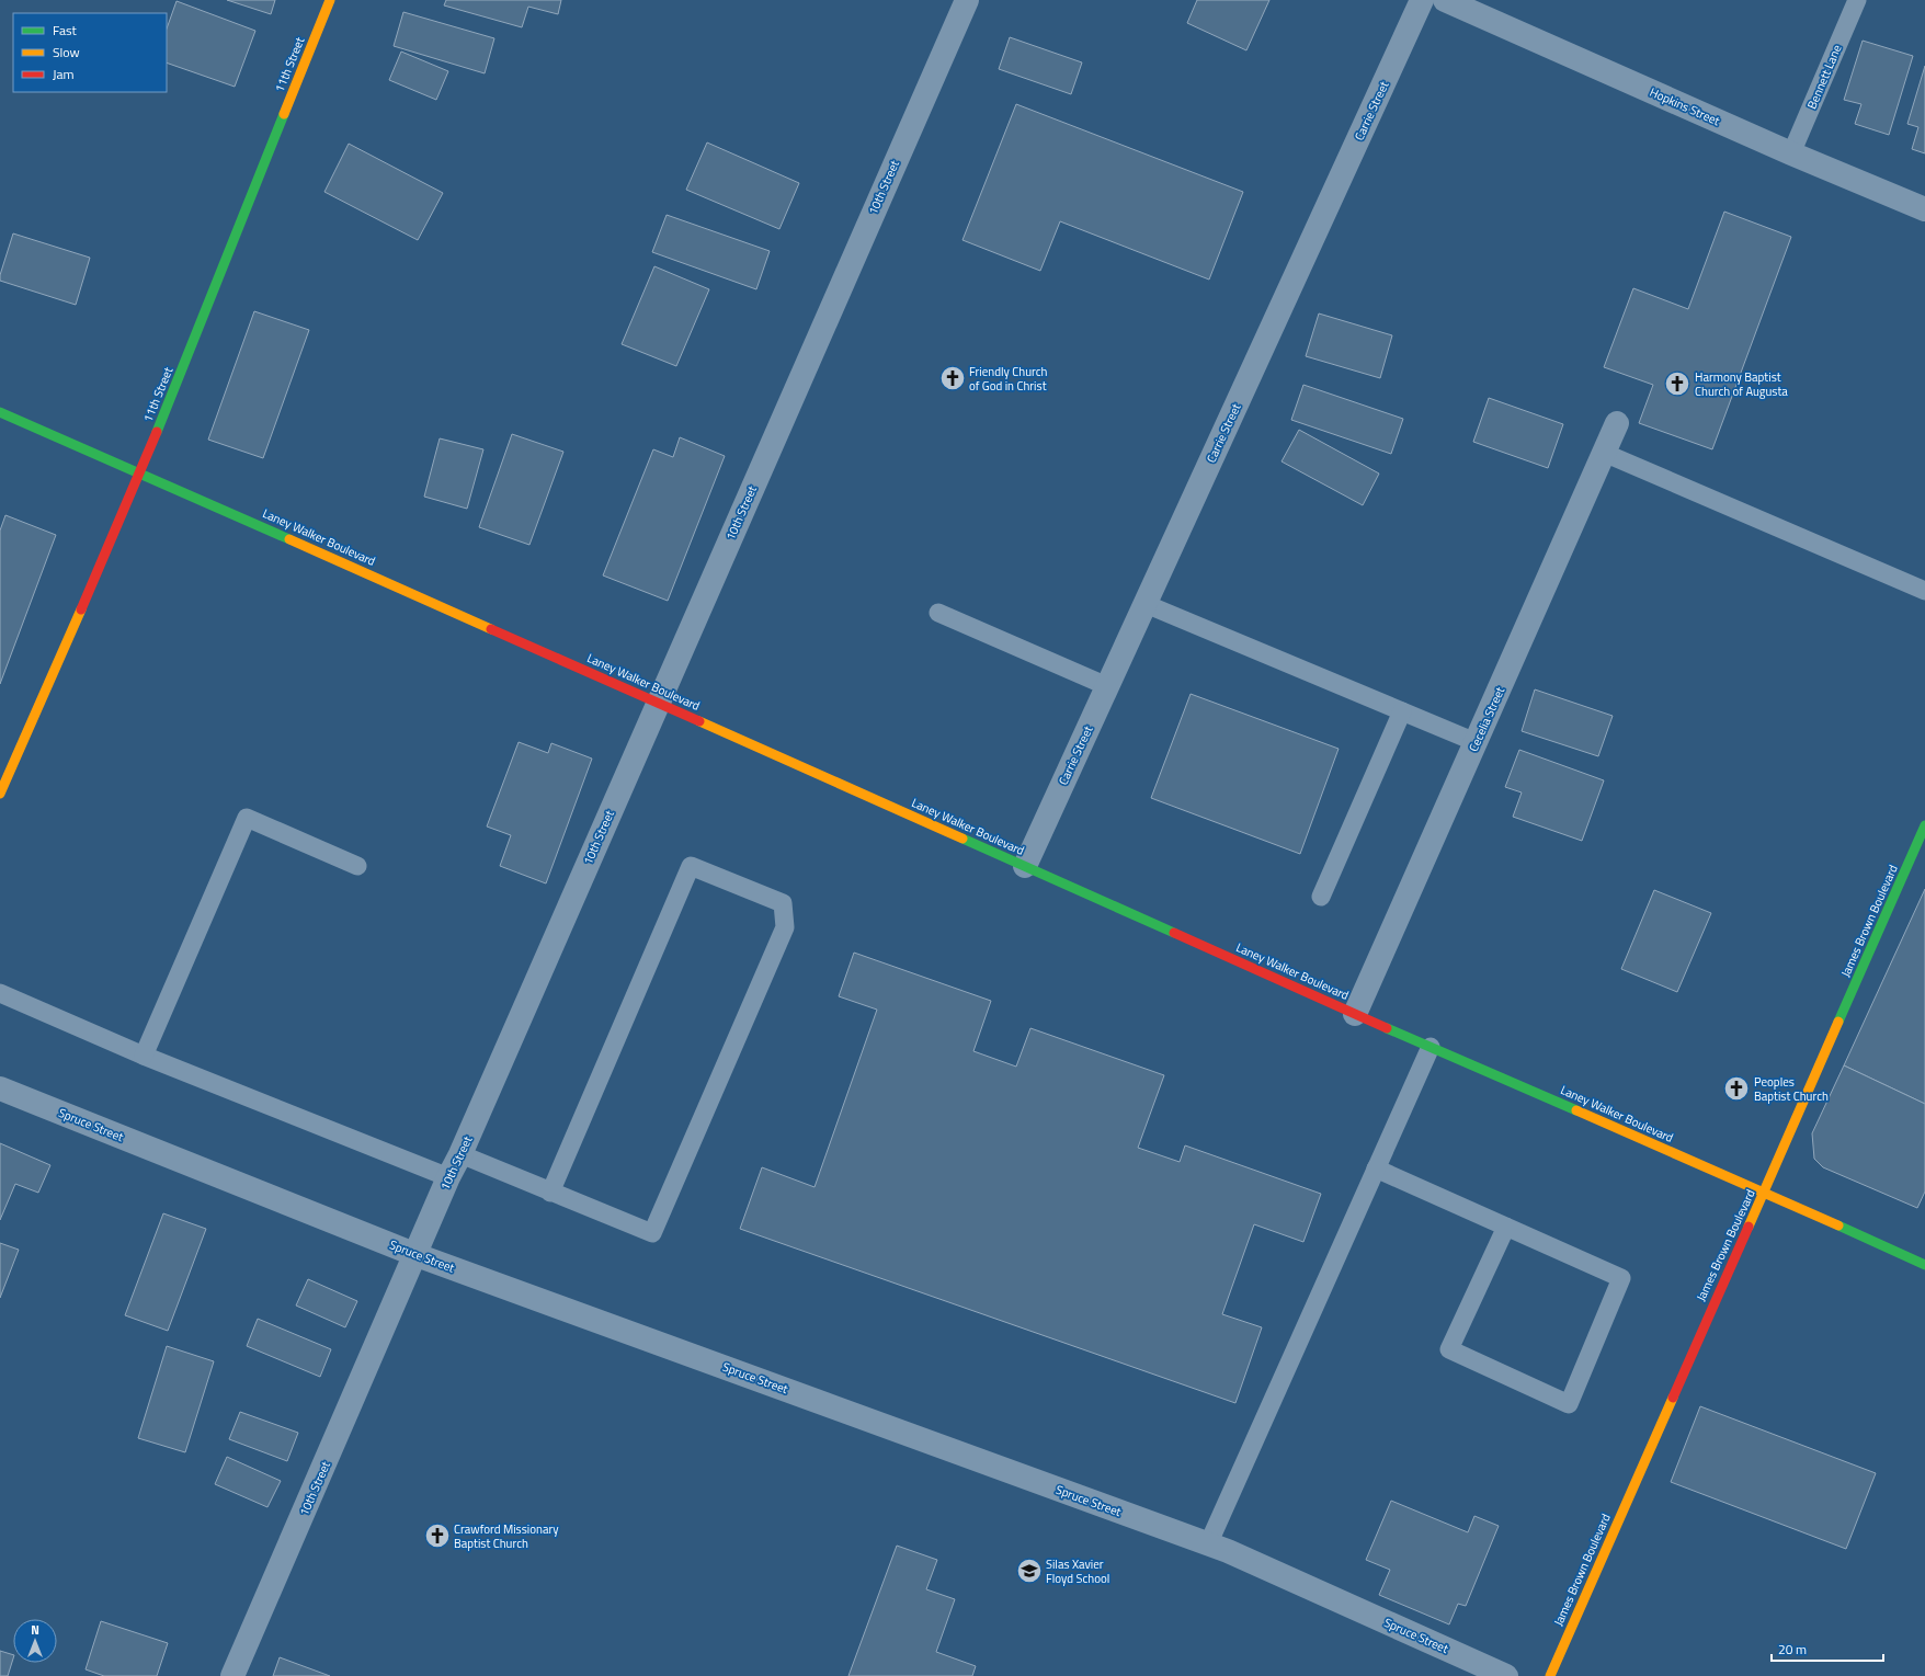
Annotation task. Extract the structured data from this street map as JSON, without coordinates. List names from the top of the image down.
{
  "streets": {
    "main road": ["11th Street", "Laney Walker Boulevard", "James Brown Boulevard"],
    "street": [
      "Hopkins Street",
      "Carrie Street",
      "10th Street",
      "Cecelia Street",
      "Spruce Street"
    ],
    "lane": ["Bennett Lane"]
  },
  "crossings": [
    ["11th Street", "Laney Walker Boulevard"],
    ["Bennett Lane", "Hopkins Street"],
    ["Carrie Street", "Laney Walker Boulevard"],
    ["10th Street", "Laney Walker Boulevard"],
    ["10th Street", "Spruce Street"],
    ["Laney Walker Boulevard", "Cecelia Street"],
    ["Laney Walker Boulevard", "James Brown Boulevard"]
  ],
  "places": {
    "church": [
      "Friendly Church of God in Christ",
      "Harmony Baptist Church of Augusta",
      "Peoples Baptist Church",
      "Crawford Missionary Baptist Church"
    ],
    "school or university": ["Silas Xavier Floyd School"]
  },
  "legend": ["Fast", "Slow", "Jam"],
  "scale_bar": "20 m",
  "north": "top"
}
